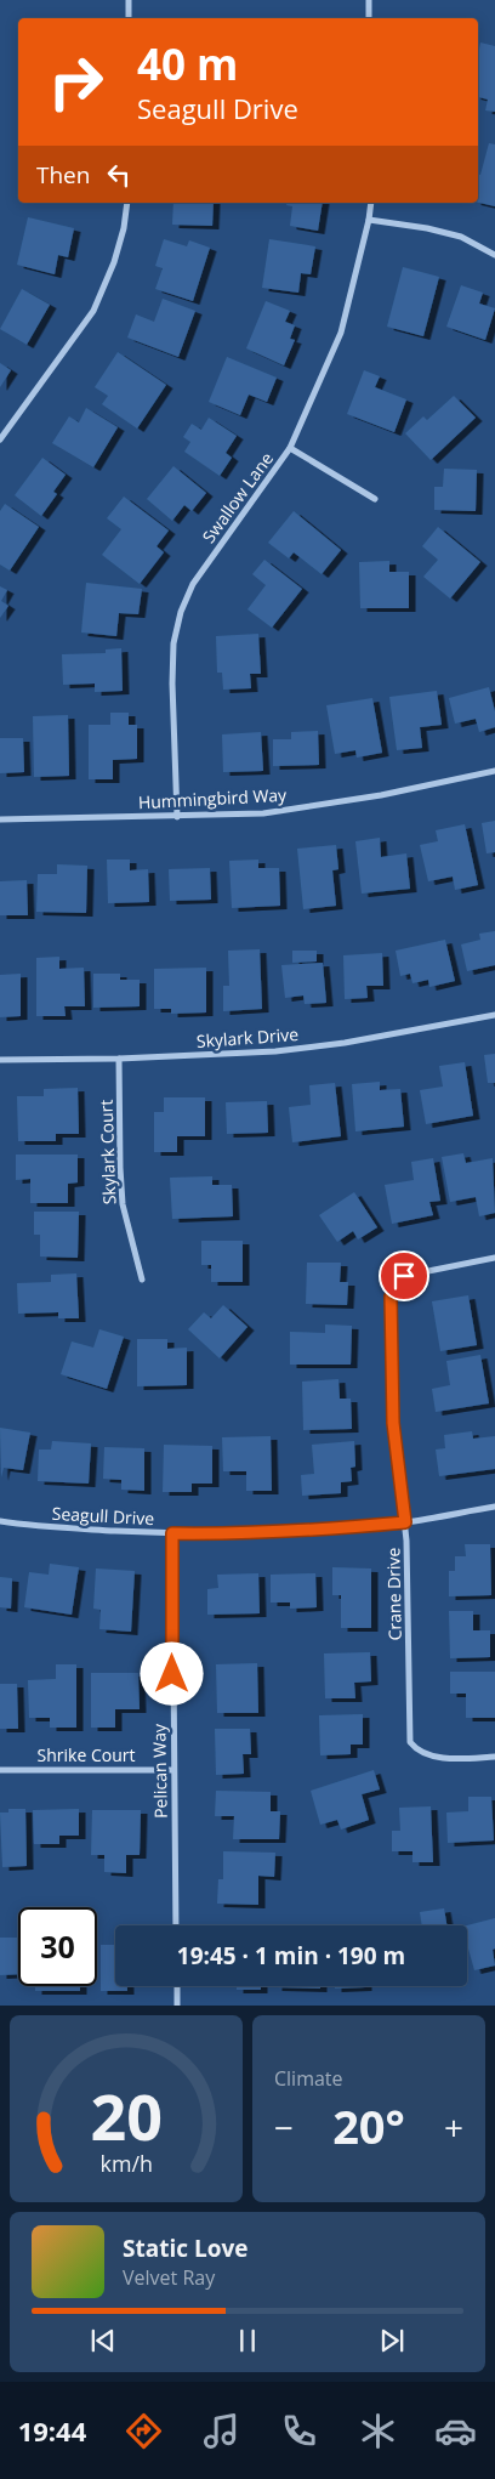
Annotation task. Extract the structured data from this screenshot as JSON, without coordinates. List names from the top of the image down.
{
  "streets": {
    "street": [
      "Swallow Lane",
      "Hummingbird Way",
      "Skylark Drive",
      "Skylark Court",
      "Seagull Drive",
      "Crane Drive",
      "Shrike Court",
      "Pelican Way"
    ]
  },
  "crossings": [
    ["Swallow Lane", "Hummingbird Way"],
    ["Skylark Drive", "Skylark Court"],
    ["Seagull Drive", "Crane Drive"],
    ["Seagull Drive", "Pelican Way"],
    ["Shrike Court", "Pelican Way"]
  ],
  "page": {
    "turn": ["40 m", "Seagull Drive"],
    "then": "Then",
    "limit": "30",
    "trip": "19:45 · 1 min · 190 m",
    "tile": "Climate",
    "heat": ["−", "20°", "+"],
    "song": ["Static Love", "Velvet Ray"],
    "tabs": "19:44",
    "gauge": ["20", "km/h"]
  }
}
